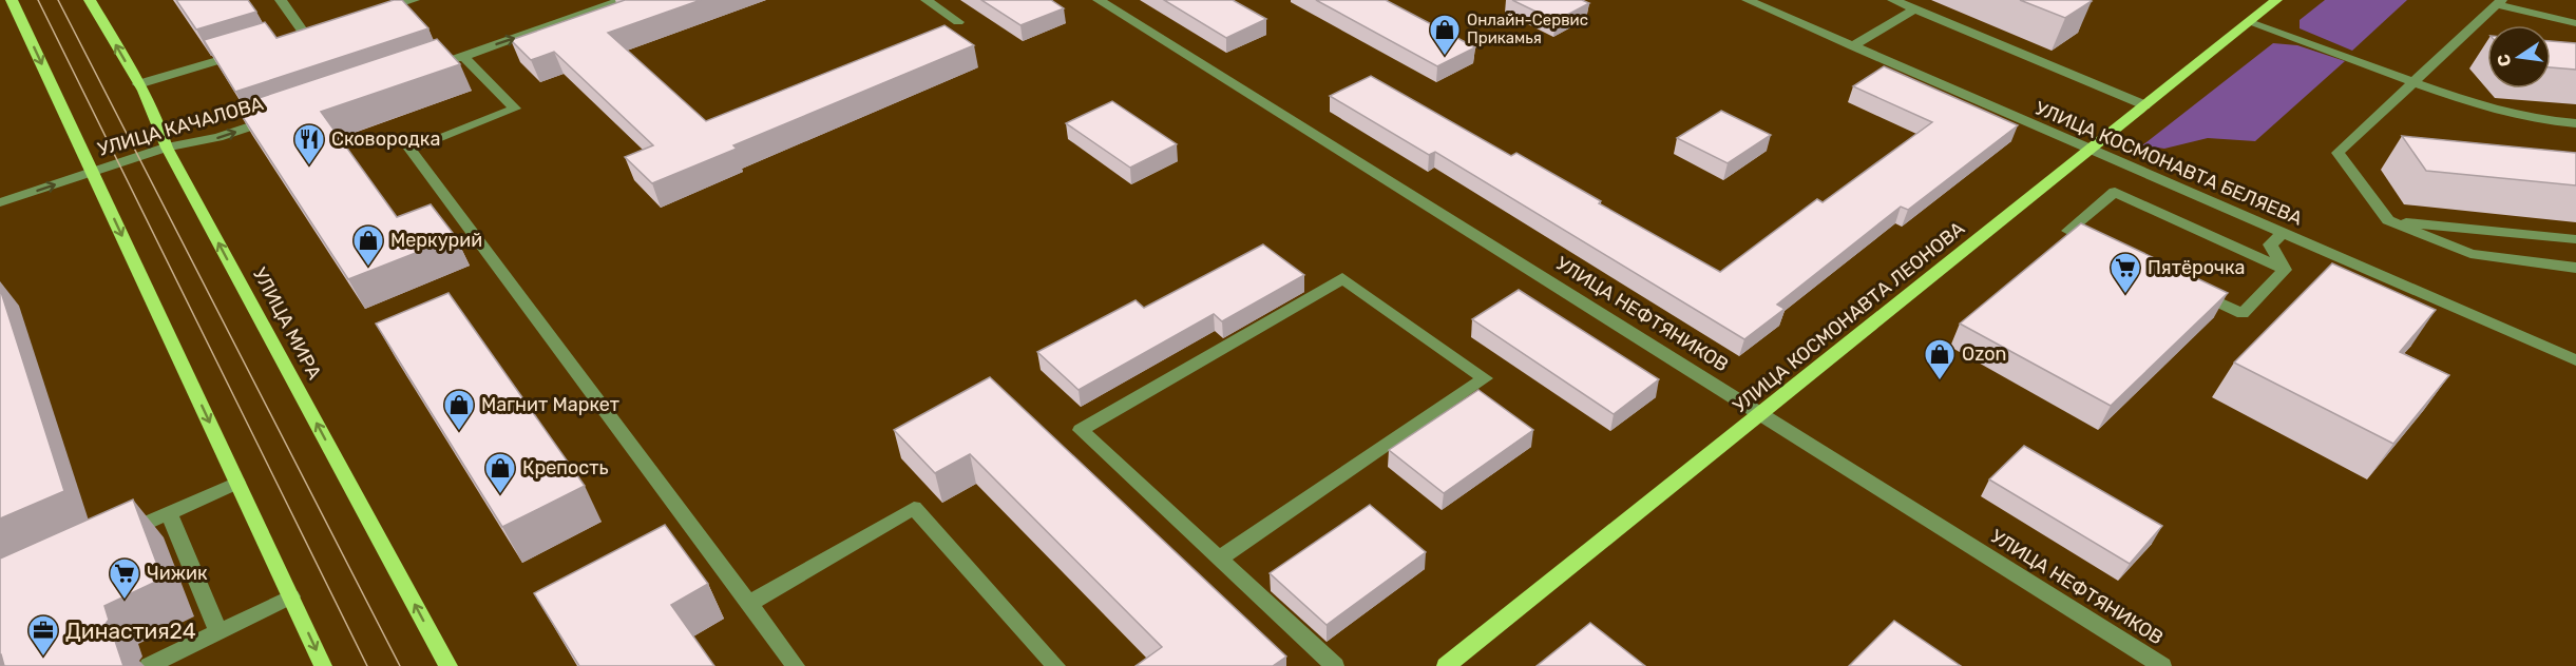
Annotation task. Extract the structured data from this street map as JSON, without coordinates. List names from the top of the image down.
{
  "streets": {
    "main road": ["УЛИЦА КОСМОНАВТА ЛЕОНОВА", "УЛИЦА МИРА"],
    "street": ["УЛИЦА КАЧАЛОВА", "УЛИЦА КОСМОНАВТА БЕЛЯЕВА", "УЛИЦА НЕФТЯНИКОВ"]
  },
  "crossings": [
    ["УЛИЦА КАЧАЛОВА", "УЛИЦА МИРА"],
    ["УЛИЦА КОСМОНАВТА БЕЛЯЕВА", "УЛИЦА КОСМОНАВТА ЛЕОНОВА"],
    ["УЛИЦА НЕФТЯНИКОВ", "УЛИЦА КОСМОНАВТА ЛЕОНОВА"]
  ],
  "places": {
    "shop": [
      "Онлайн-Сервис Прикамья",
      "Меркурий",
      "Ozon",
      "Магнит Маркет",
      "Крепость"
    ],
    "restaurant": ["Сковородка"],
    "supermarket": ["Пятёрочка", "Чижик"],
    "office": ["Династия24"]
  },
  "north": "left"
}
